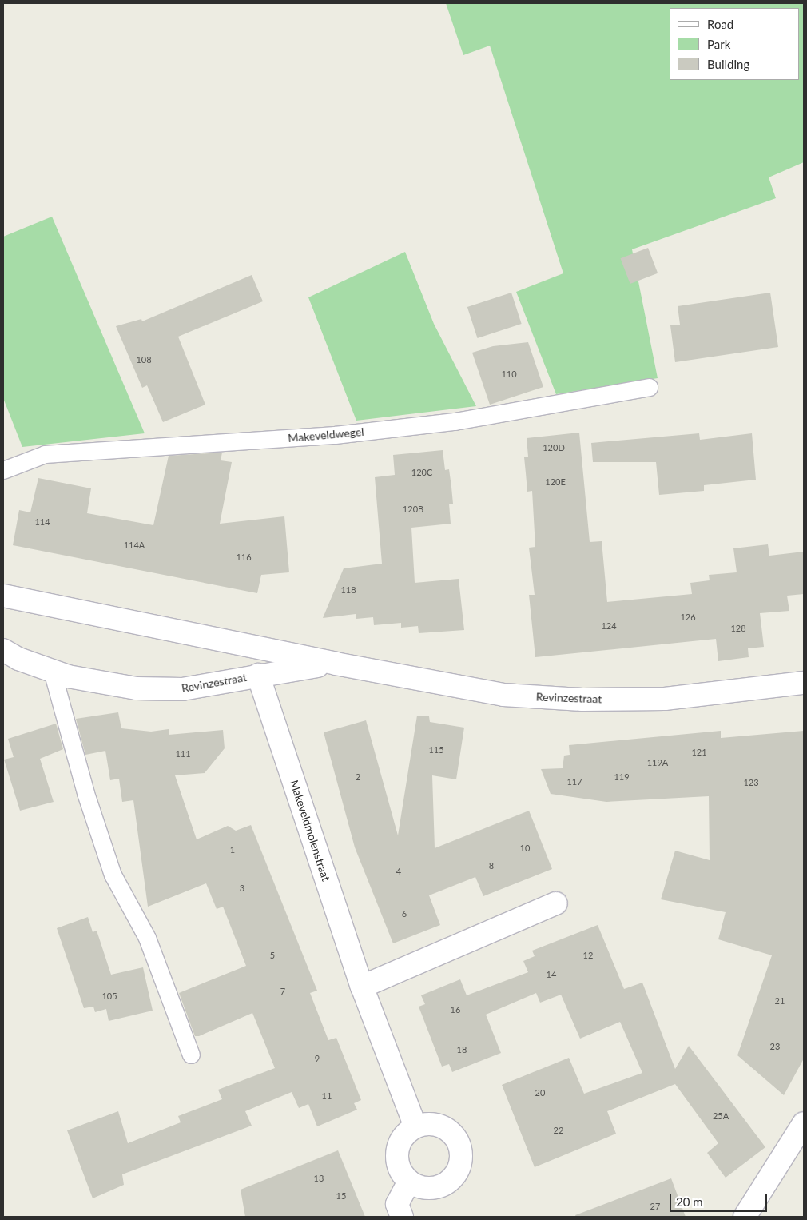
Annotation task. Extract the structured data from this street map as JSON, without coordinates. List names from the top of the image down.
{
  "streets": {
    "street": ["Revinzestraat", "Makeveldmolenstraat"],
    "lane": ["Makeveldwegel"]
  },
  "crossings": [
    ["Revinzestraat", "Makeveldmolenstraat"]
  ],
  "house_numbers": [
    "108",
    "110",
    "120D",
    "120C",
    "120E",
    "120B",
    "114",
    "114A",
    "116",
    "118",
    "126",
    "124",
    "128",
    "115",
    "121",
    "111",
    "119A",
    "2",
    "119",
    "117",
    "123",
    "10",
    "1",
    "8",
    "4",
    "3",
    "6",
    "5",
    "12",
    "14",
    "7",
    "105",
    "21",
    "16",
    "23",
    "18",
    "9",
    "20",
    "11",
    "25A",
    "22",
    "13",
    "15",
    "27"
  ],
  "legend": ["Road", "Park", "Building"],
  "scale_bar": "20 m"
}
